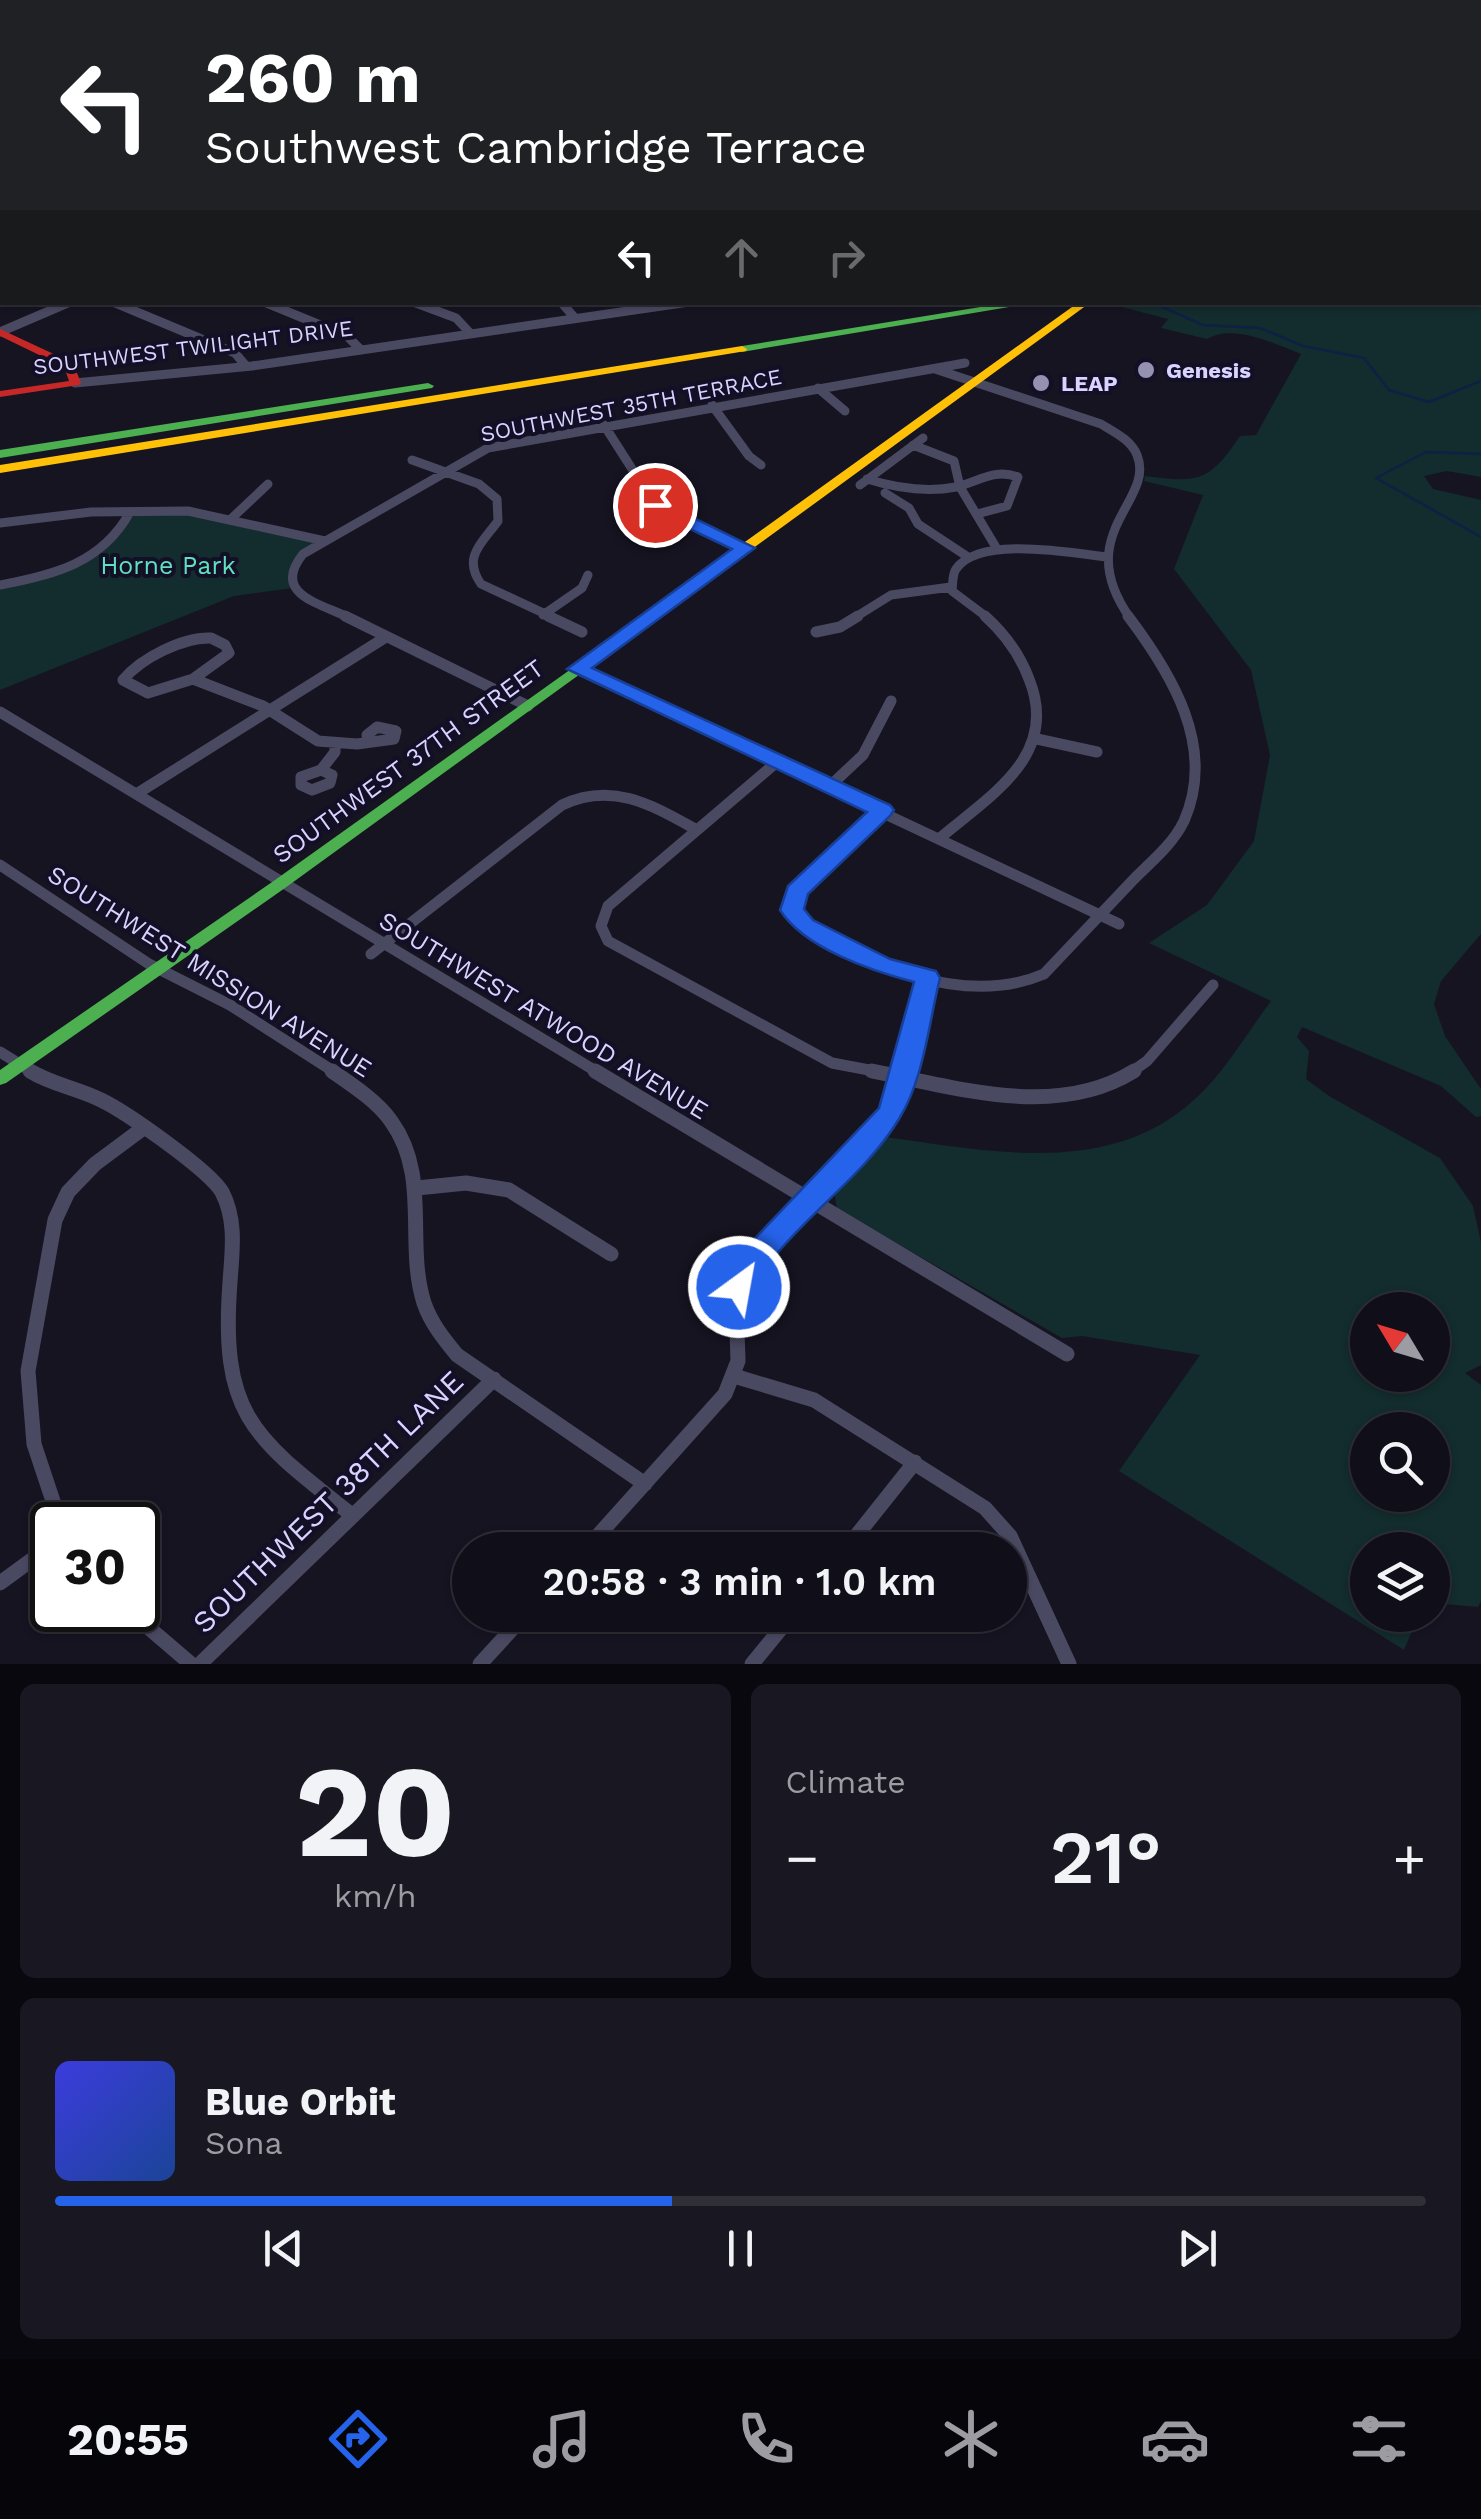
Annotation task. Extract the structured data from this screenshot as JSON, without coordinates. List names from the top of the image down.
{
  "streets": {
    "main road": ["SOUTHWEST TWILIGHT DRIVE", "SOUTHWEST 37TH STREET"],
    "street": [
      "SOUTHWEST 35TH TERRACE",
      "SOUTHWEST MISSION AVENUE",
      "SOUTHWEST ATWOOD AVENUE",
      "SOUTHWEST 38TH LANE"
    ]
  },
  "crossings": [
    ["SOUTHWEST 37TH STREET", "SOUTHWEST MISSION AVENUE"],
    ["SOUTHWEST 37TH STREET", "SOUTHWEST ATWOOD AVENUE"],
    ["SOUTHWEST MISSION AVENUE", "SOUTHWEST 38TH LANE"]
  ],
  "parks": ["Horne Park"],
  "places": ["Genesis", "LEAP"],
  "north": "top left",
  "page": {
    "turn": ["260 m", "Southwest Cambridge Terrace"],
    "limit": "30",
    "trip": "20:58 · 3 min · 1.0 km",
    "tile": [
      ["20", "km/h"],
      "Climate"
    ],
    "heat": ["−", "21°", "+"],
    "song": ["Blue Orbit", "Sona"],
    "tabs": "20:55"
  }
}
